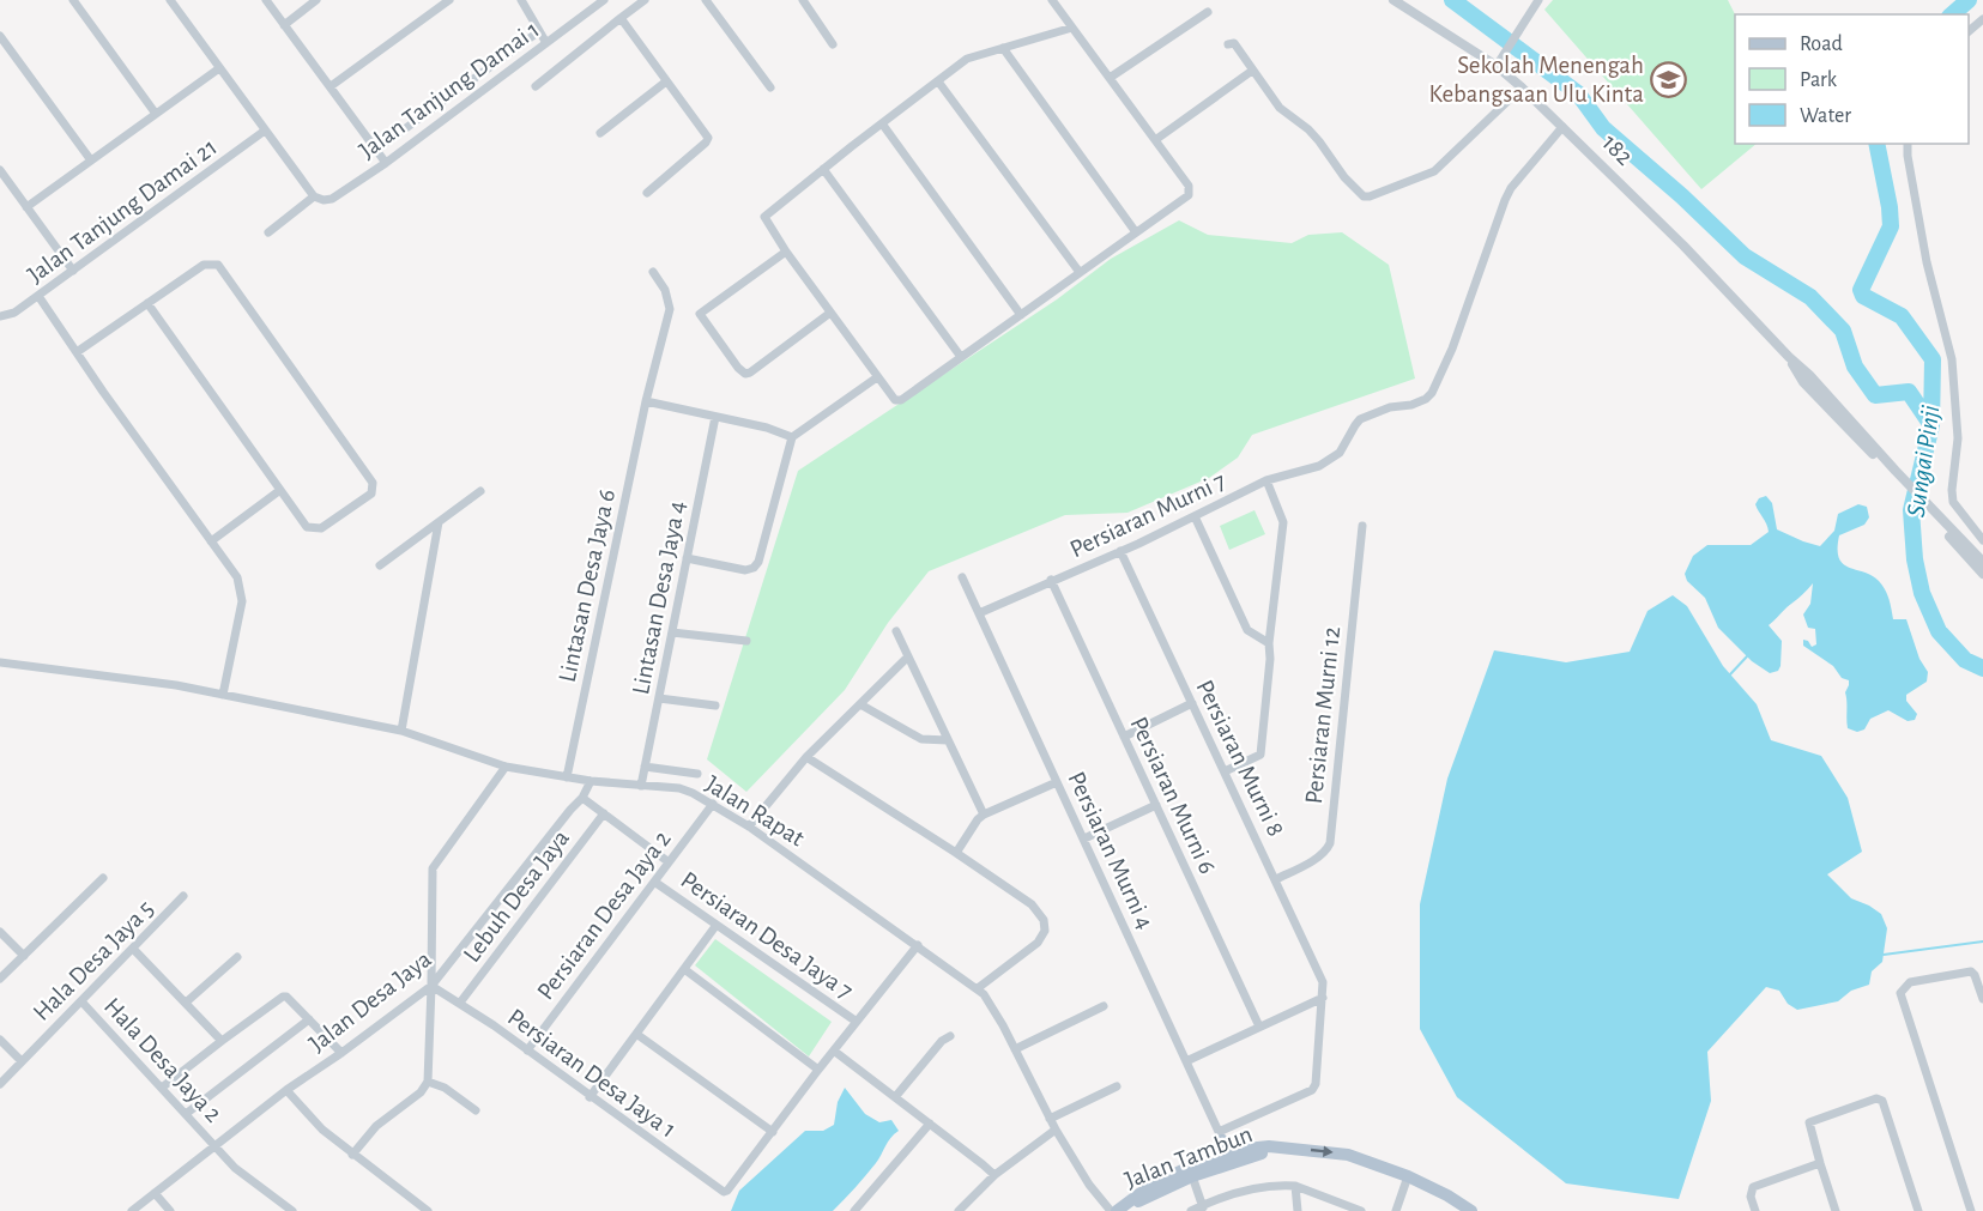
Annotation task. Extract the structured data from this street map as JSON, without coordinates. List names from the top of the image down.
{
  "streets": {
    "main road": ["Jalan Tambun"],
    "street": [
      "Jalan Tanjung Damai 1",
      "182",
      "Jalan Tanjung Damai 21",
      "Persiaran Murni 7",
      "Lintasan Desa Jaya 6",
      "Lintasan Desa Jaya 4",
      "Persiaran Murni 12",
      "Persiaran Murni 8",
      "Persiaran Murni 6",
      "Jalan Rapat",
      "Persiaran Murni 4",
      "Lebuh Desa Jaya",
      "Persiaran Desa Jaya 2",
      "Persiaran Desa Jaya 7",
      "Hala Desa Jaya 5",
      "Jalan Desa Jaya",
      "Hala Desa Jaya 2",
      "Persiaran Desa Jaya 1"
    ]
  },
  "crossings": [
    ["182", "Persiaran Murni 7"],
    ["Persiaran Murni 7", "Persiaran Murni 8"],
    ["Persiaran Murni 7", "Persiaran Murni 6"],
    ["Persiaran Murni 7", "Persiaran Murni 4"],
    ["Lintasan Desa Jaya 6", "Jalan Rapat"],
    ["Lintasan Desa Jaya 4", "Jalan Rapat"],
    ["Persiaran Murni 12", "Persiaran Murni 8"],
    ["Jalan Rapat", "Persiaran Desa Jaya 2"],
    ["Jalan Rapat", "Jalan Desa Jaya"],
    ["Jalan Rapat", "Jalan Tambun"],
    ["Lebuh Desa Jaya", "Persiaran Desa Jaya 1"],
    ["Persiaran Desa Jaya 2", "Persiaran Desa Jaya 7"],
    ["Persiaran Desa Jaya 2", "Persiaran Desa Jaya 1"],
    ["Hala Desa Jaya 5", "Hala Desa Jaya 2"],
    ["Jalan Desa Jaya", "Hala Desa Jaya 2"],
    ["Jalan Desa Jaya", "Persiaran Desa Jaya 1"]
  ],
  "one_way": ["Jalan Tambun"],
  "water": ["Sungai Pinji"],
  "places": {
    "school or university": ["Sekolah Menengah Kebangsaan Ulu Kinta"]
  },
  "legend": ["Road", "Park", "Water"]
}
